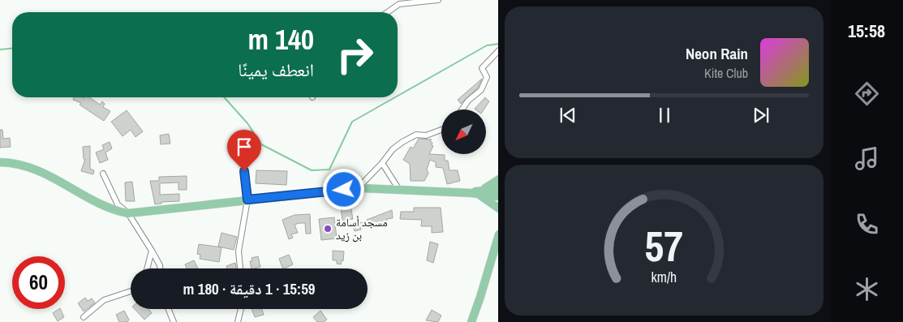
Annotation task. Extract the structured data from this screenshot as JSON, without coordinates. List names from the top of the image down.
{
  "places": ["مسجد أسامة بن زيد"],
  "north": "bottom left",
  "page": {
    "tabs": "15:58",
    "turn": ["140 m", "انعطف يمينًا"],
    "song": ["Neon Rain", "Kite Club"],
    "limit": "60",
    "trip": "15:59 · 1 دقيقة · 180 m",
    "gauge": ["57", "km/h"]
  }
}
